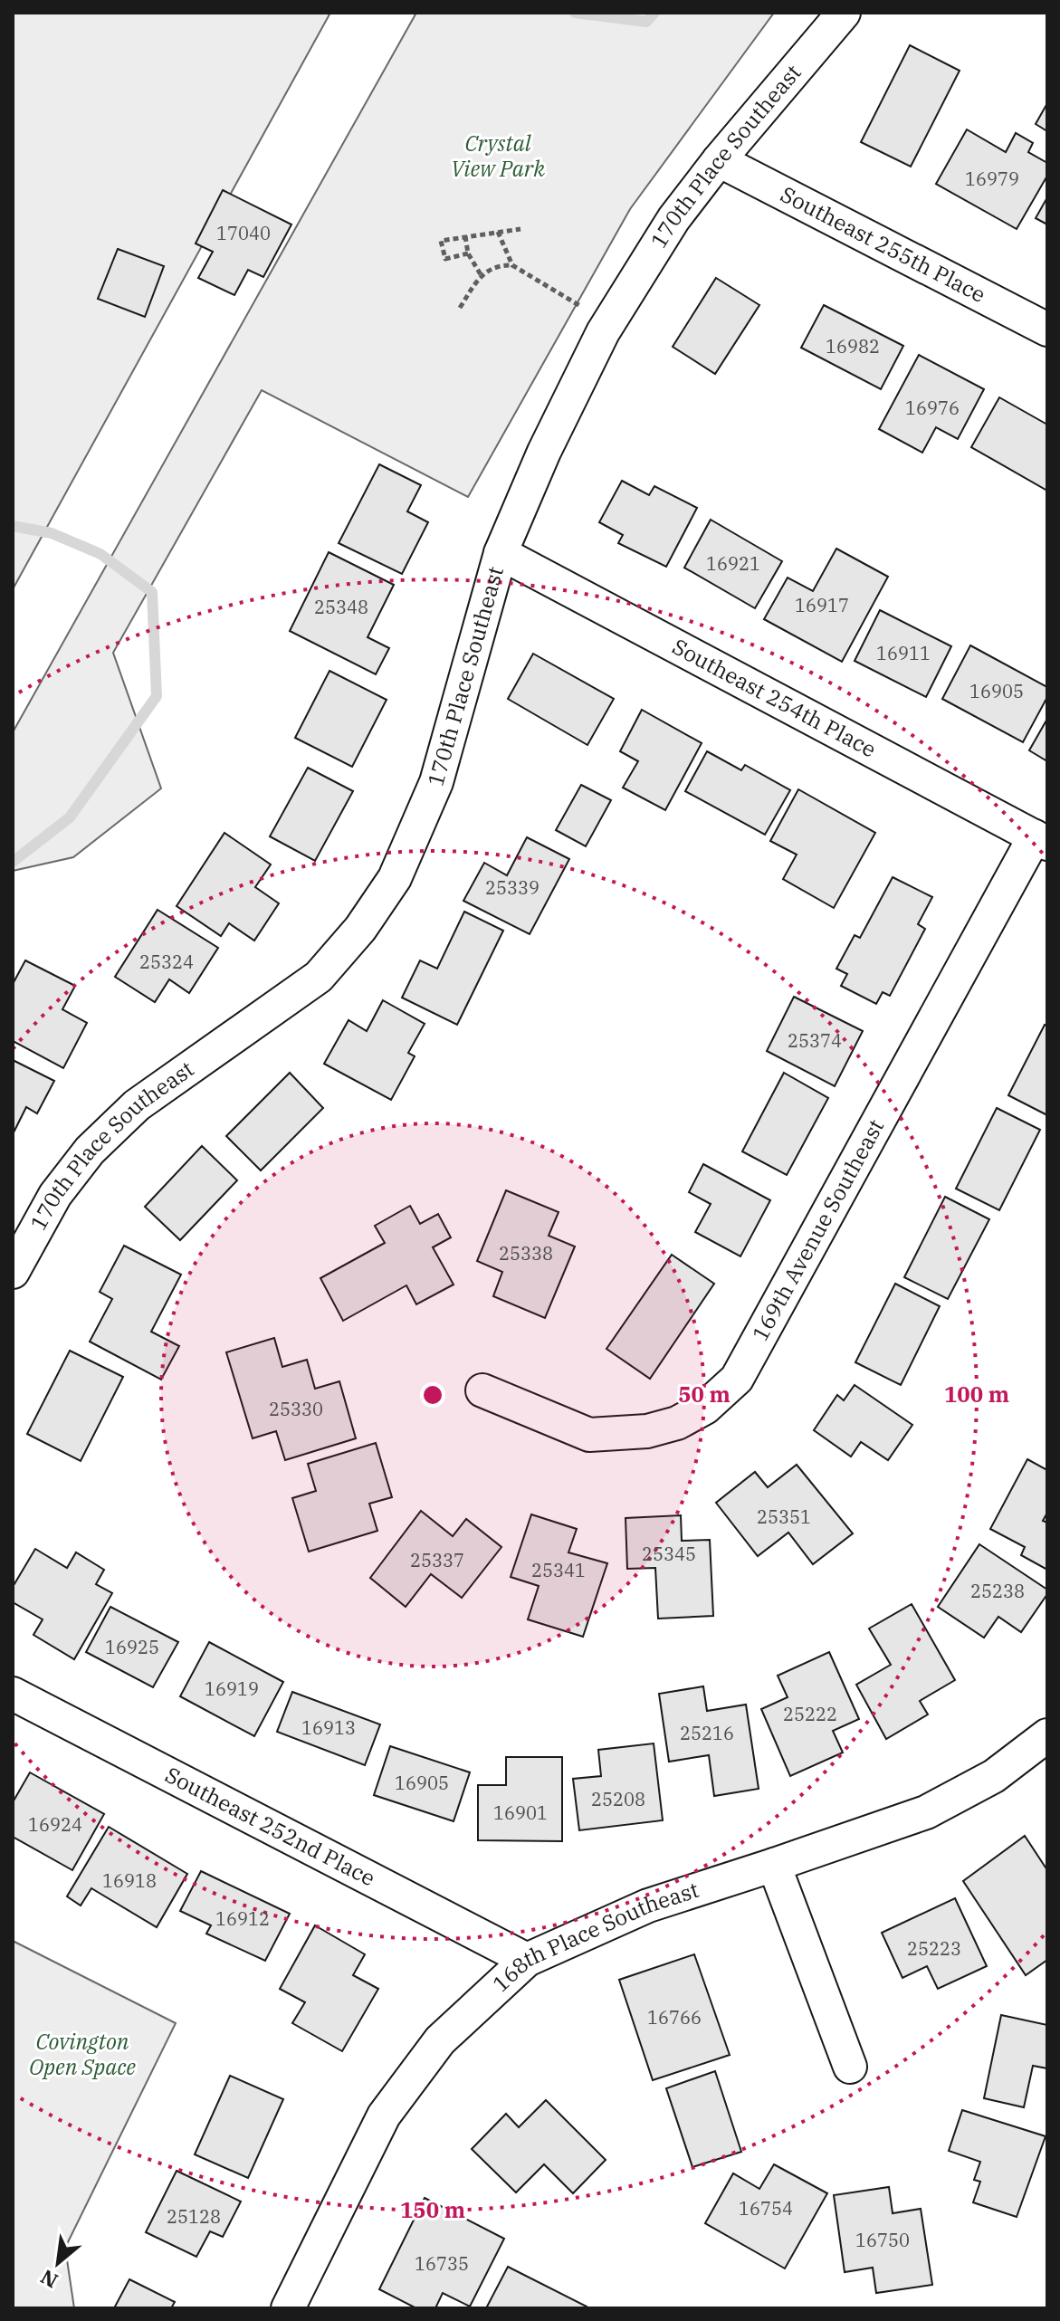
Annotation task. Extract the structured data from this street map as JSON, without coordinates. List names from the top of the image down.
{
  "streets": {
    "street": [
      "170th Place Southeast",
      "Southeast 255th Place",
      "Southeast 254th Place",
      "169th Avenue Southeast",
      "Southeast 252nd Place",
      "168th Place Southeast"
    ]
  },
  "crossings": [
    ["170th Place Southeast", "Southeast 255th Place"],
    ["170th Place Southeast", "Southeast 254th Place"],
    ["Southeast 254th Place", "169th Avenue Southeast"],
    ["Southeast 252nd Place", "168th Place Southeast"]
  ],
  "parks": ["Crystal View Park", "Covington Open Space"],
  "house_numbers": [
    "16979",
    "17040",
    "16982",
    "16976",
    "16921",
    "16917",
    "25348",
    "16911",
    "16905",
    "25339",
    "25324",
    "25374",
    "25338",
    "25330",
    "25351",
    "25345",
    "25337",
    "25341",
    "25238",
    "16925",
    "16919",
    "25222",
    "16913",
    "25216",
    "16905",
    "25208",
    "16901",
    "16924",
    "16918",
    "16912",
    "25223",
    "16766",
    "16754",
    "25128",
    "16750",
    "16735"
  ],
  "north": "bottom left",
  "rings": ["50 m", "100 m", "150 m"]
}
